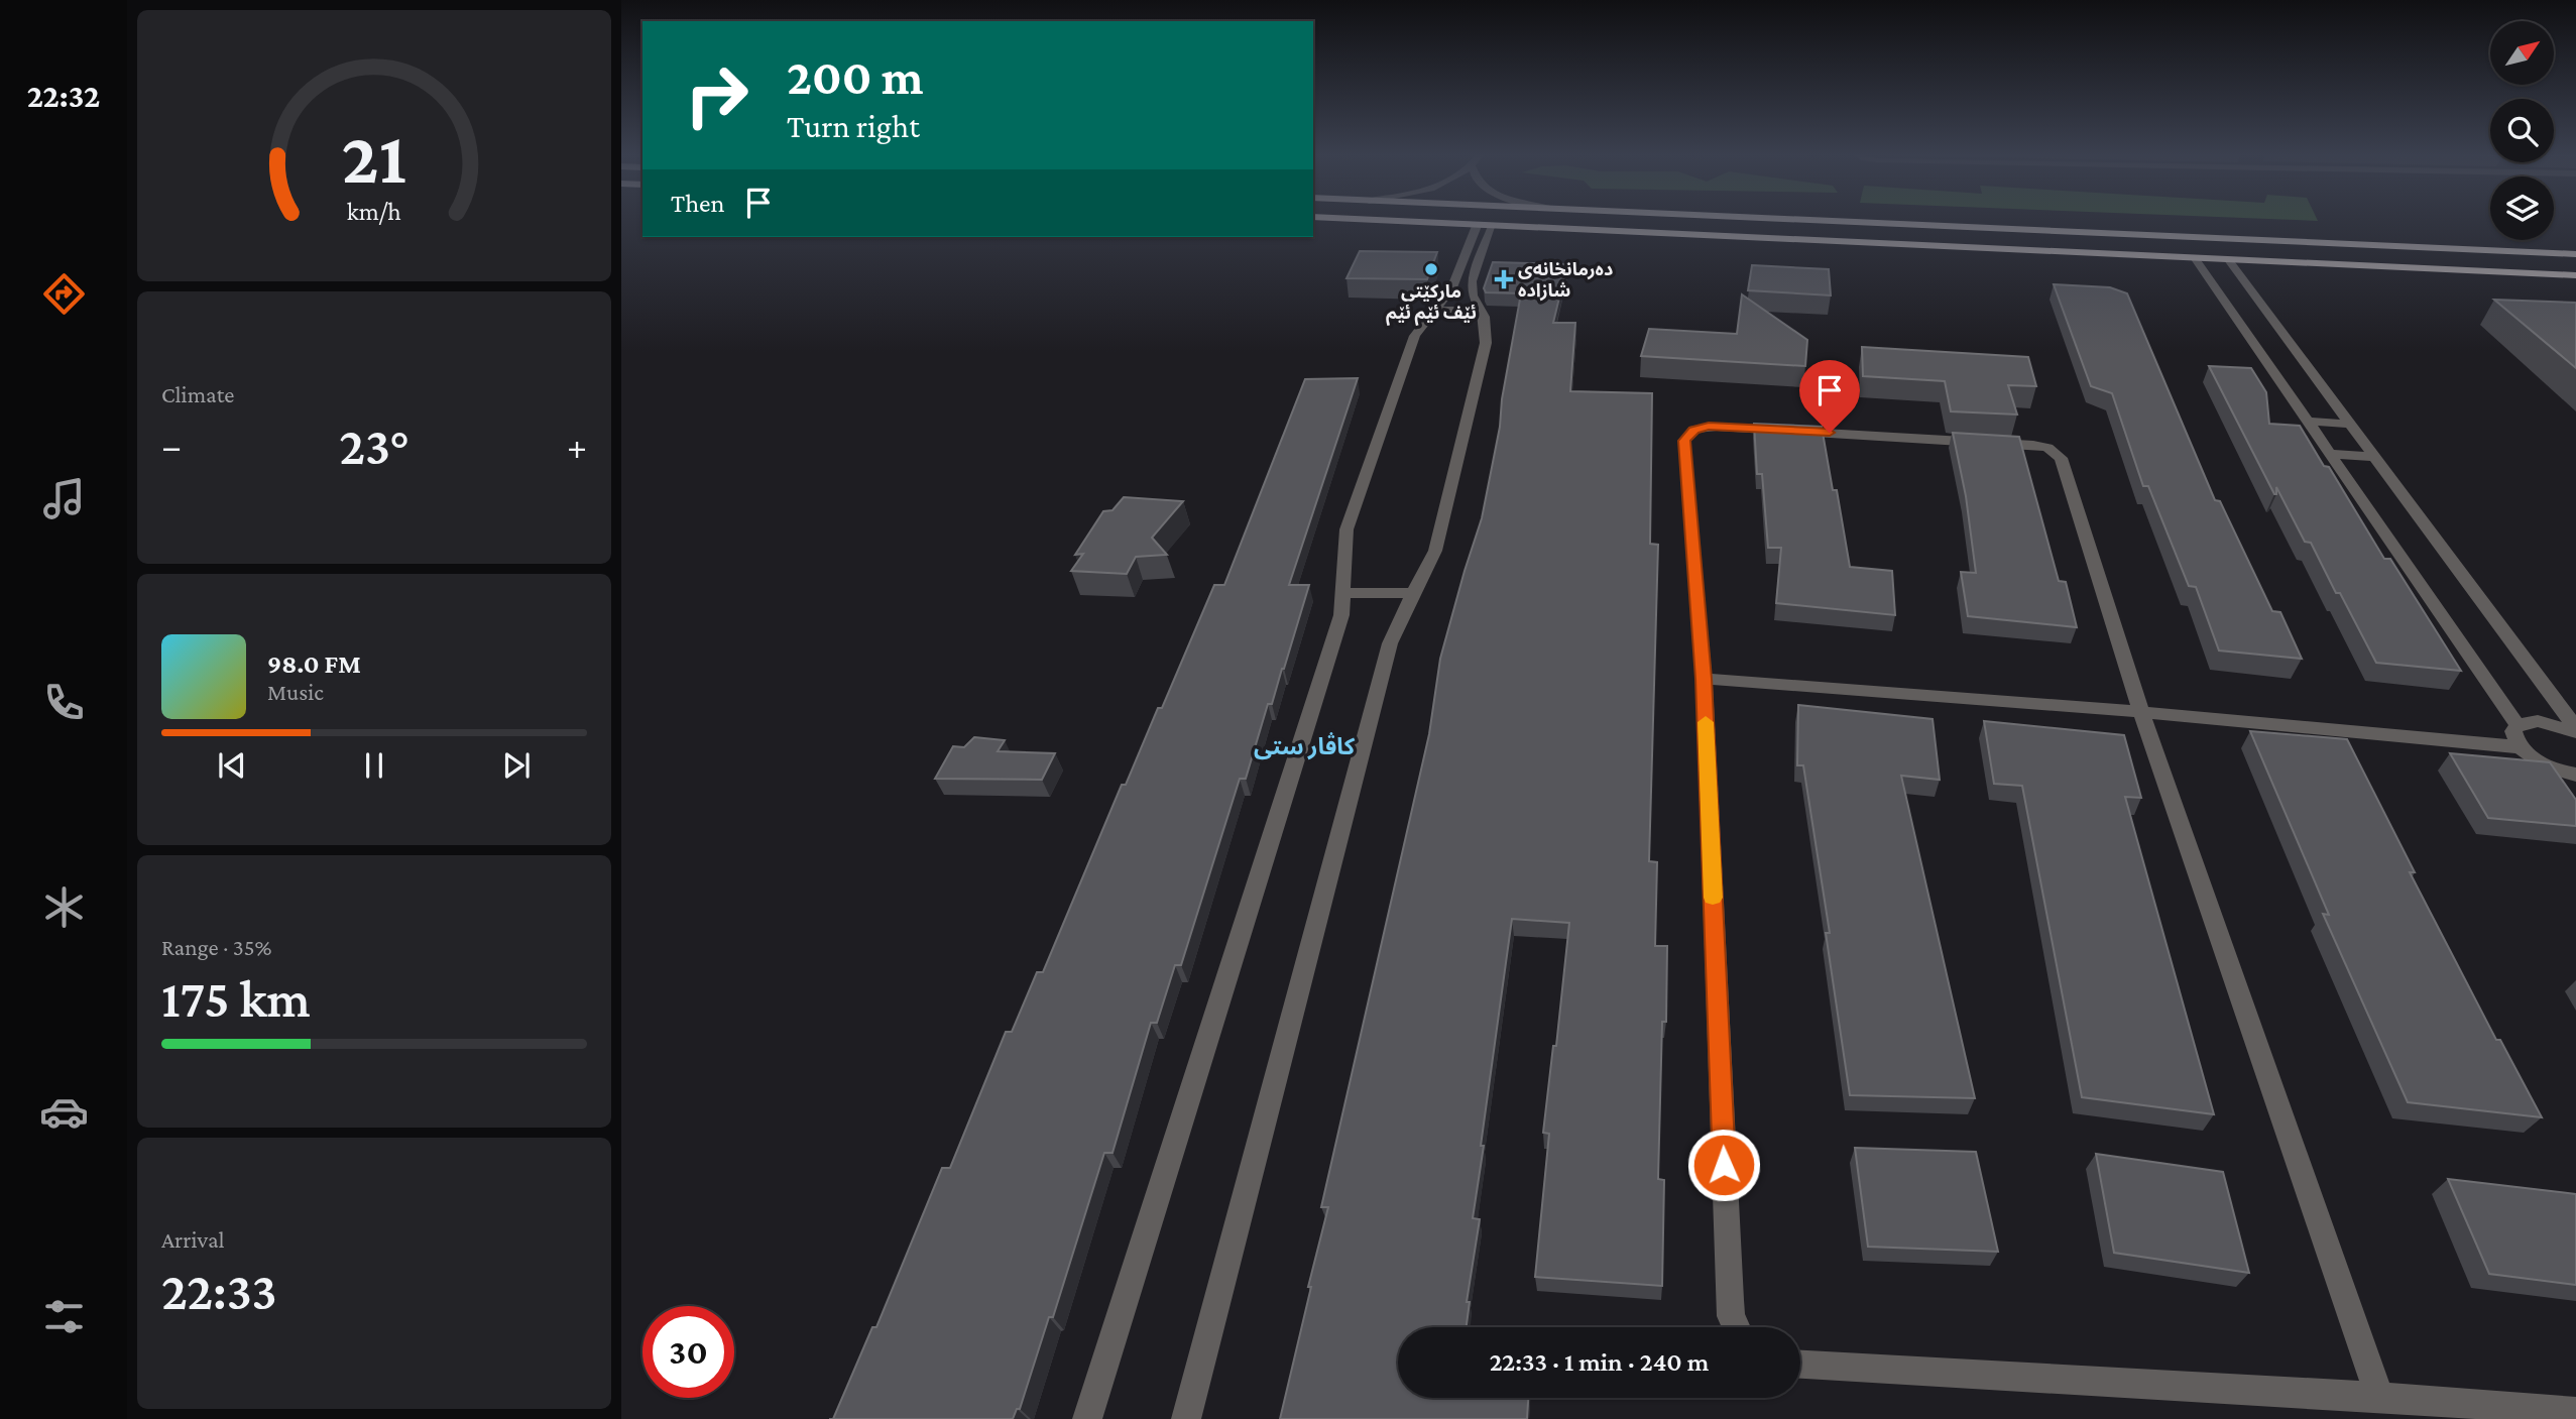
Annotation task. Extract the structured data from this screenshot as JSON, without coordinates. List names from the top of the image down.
{
  "districts": ["کاڤار ستی"],
  "places": {
    "other": ["مارکێتی ئێف ئێم ئێم"],
    "health": ["دەرمانخانەی شازادە"]
  },
  "north": "top right",
  "page": {
    "tabs": "22:32",
    "turn": ["200 m", "Turn right"],
    "then": "Then",
    "tile": [
      "Climate",
      ["Range · 35%", "175 km"],
      ["Arrival", "22:33"]
    ],
    "heat": ["−", "23°", "+"],
    "song": ["98.0 FM", "Music"],
    "limit": "30",
    "trip": "22:33 · 1 min · 240 m",
    "gauge": ["21", "km/h"]
  }
}
